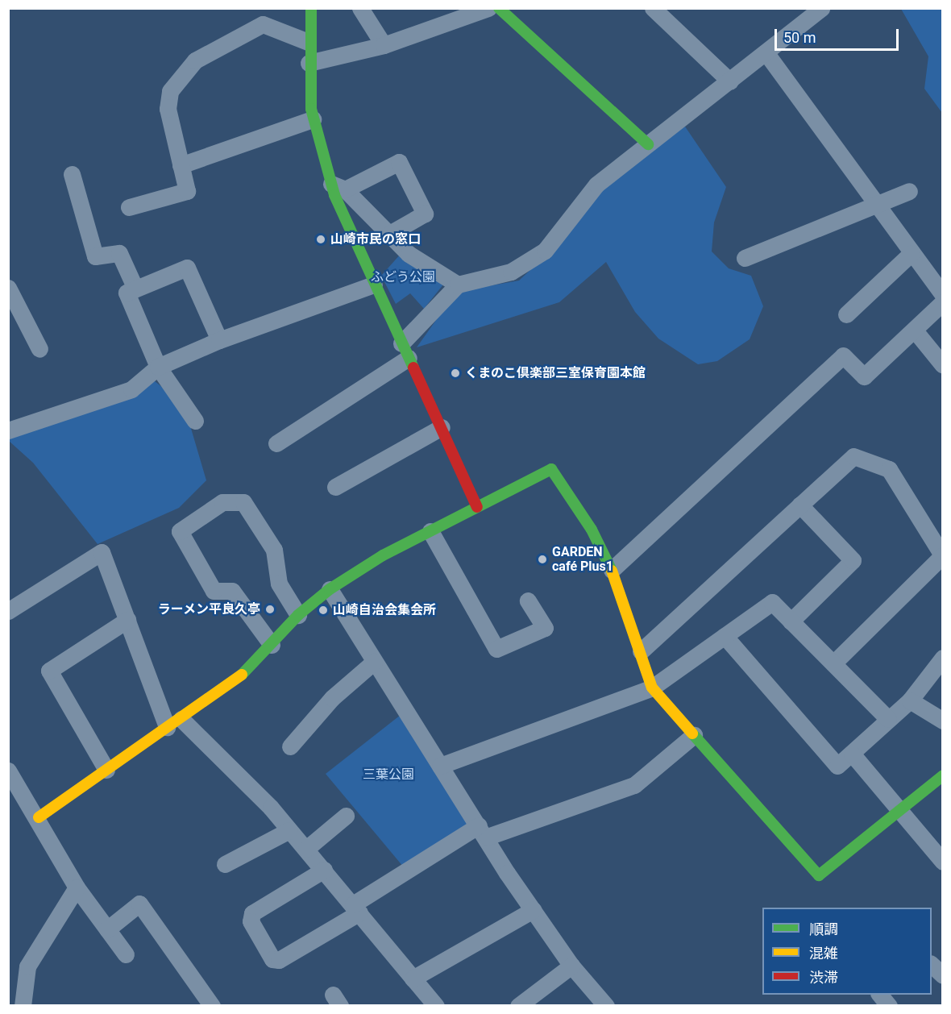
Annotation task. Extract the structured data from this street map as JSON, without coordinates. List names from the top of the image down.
{
  "parks": ["ふどう公園", "三葉公園"],
  "places": [
    "山崎市民の窓口",
    "くまのこ倶楽部三室保育園本館",
    "GARDEN café Plus1",
    "ラーメン平良久亭",
    "山崎自治会集会所"
  ],
  "legend": ["順調", "混雑", "渋滞"],
  "scale_bar": "50 m"
}
